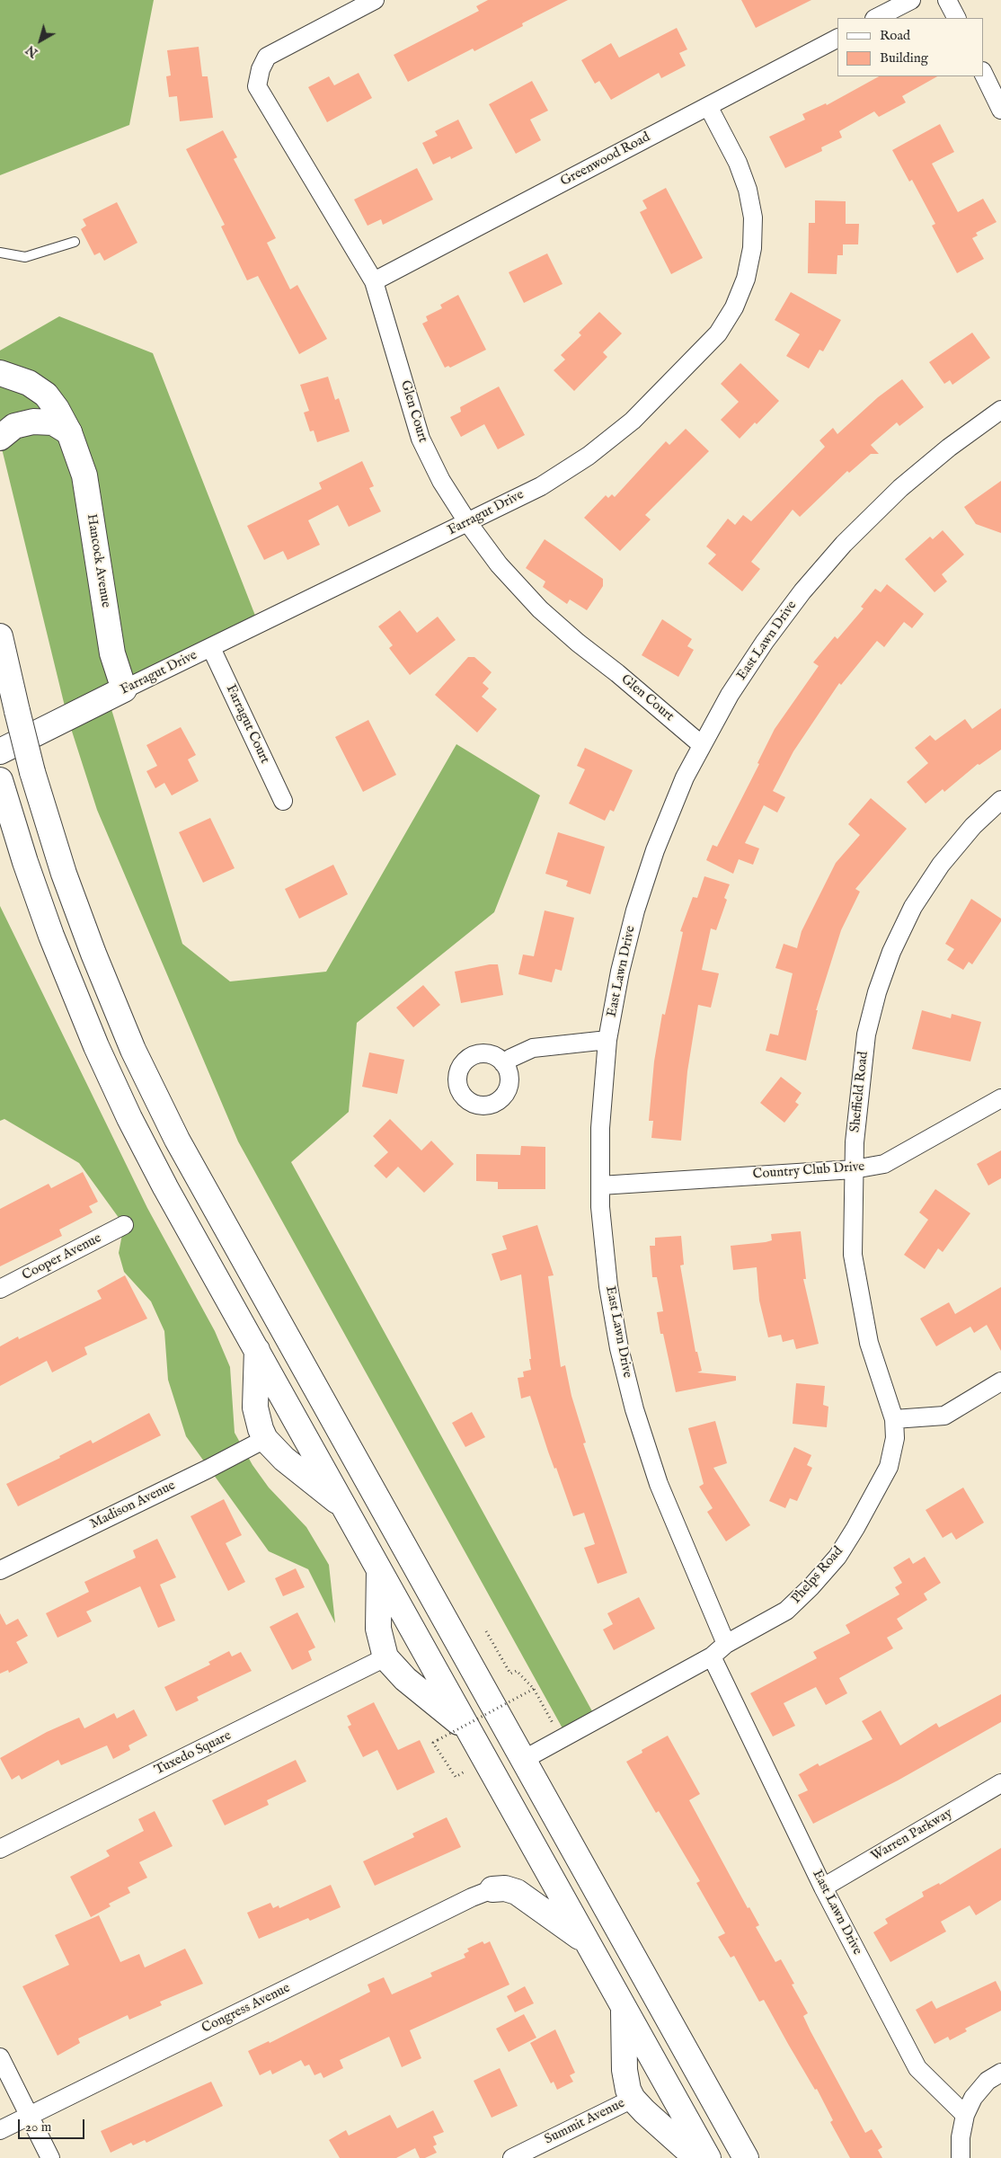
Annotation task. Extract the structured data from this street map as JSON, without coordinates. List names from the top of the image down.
{
  "streets": {
    "main road": ["Farragut Drive", "Hancock Avenue"],
    "street": [
      "Greenwood Road",
      "Glen Court",
      "East Lawn Drive",
      "Farragut Court",
      "Sheffield Road",
      "Country Club Drive",
      "Cooper Avenue",
      "Madison Avenue",
      "Phelps Road",
      "Tuxedo Square",
      "Warren Parkway",
      "Congress Avenue",
      "Summit Avenue"
    ]
  },
  "crossings": [
    ["Greenwood Road", "Glen Court"],
    ["Greenwood Road", "Farragut Drive"],
    ["Glen Court", "Farragut Drive"],
    ["Glen Court", "East Lawn Drive"],
    ["Farragut Drive", "Hancock Avenue"],
    ["Farragut Drive", "Farragut Court"],
    ["East Lawn Drive", "Country Club Drive"],
    ["East Lawn Drive", "Phelps Road"],
    ["East Lawn Drive", "Warren Parkway"],
    ["Sheffield Road", "Country Club Drive"],
    ["Sheffield Road", "Phelps Road"]
  ],
  "legend": ["Road", "Building"],
  "scale_bar": "20 m",
  "north": "bottom left"
}
